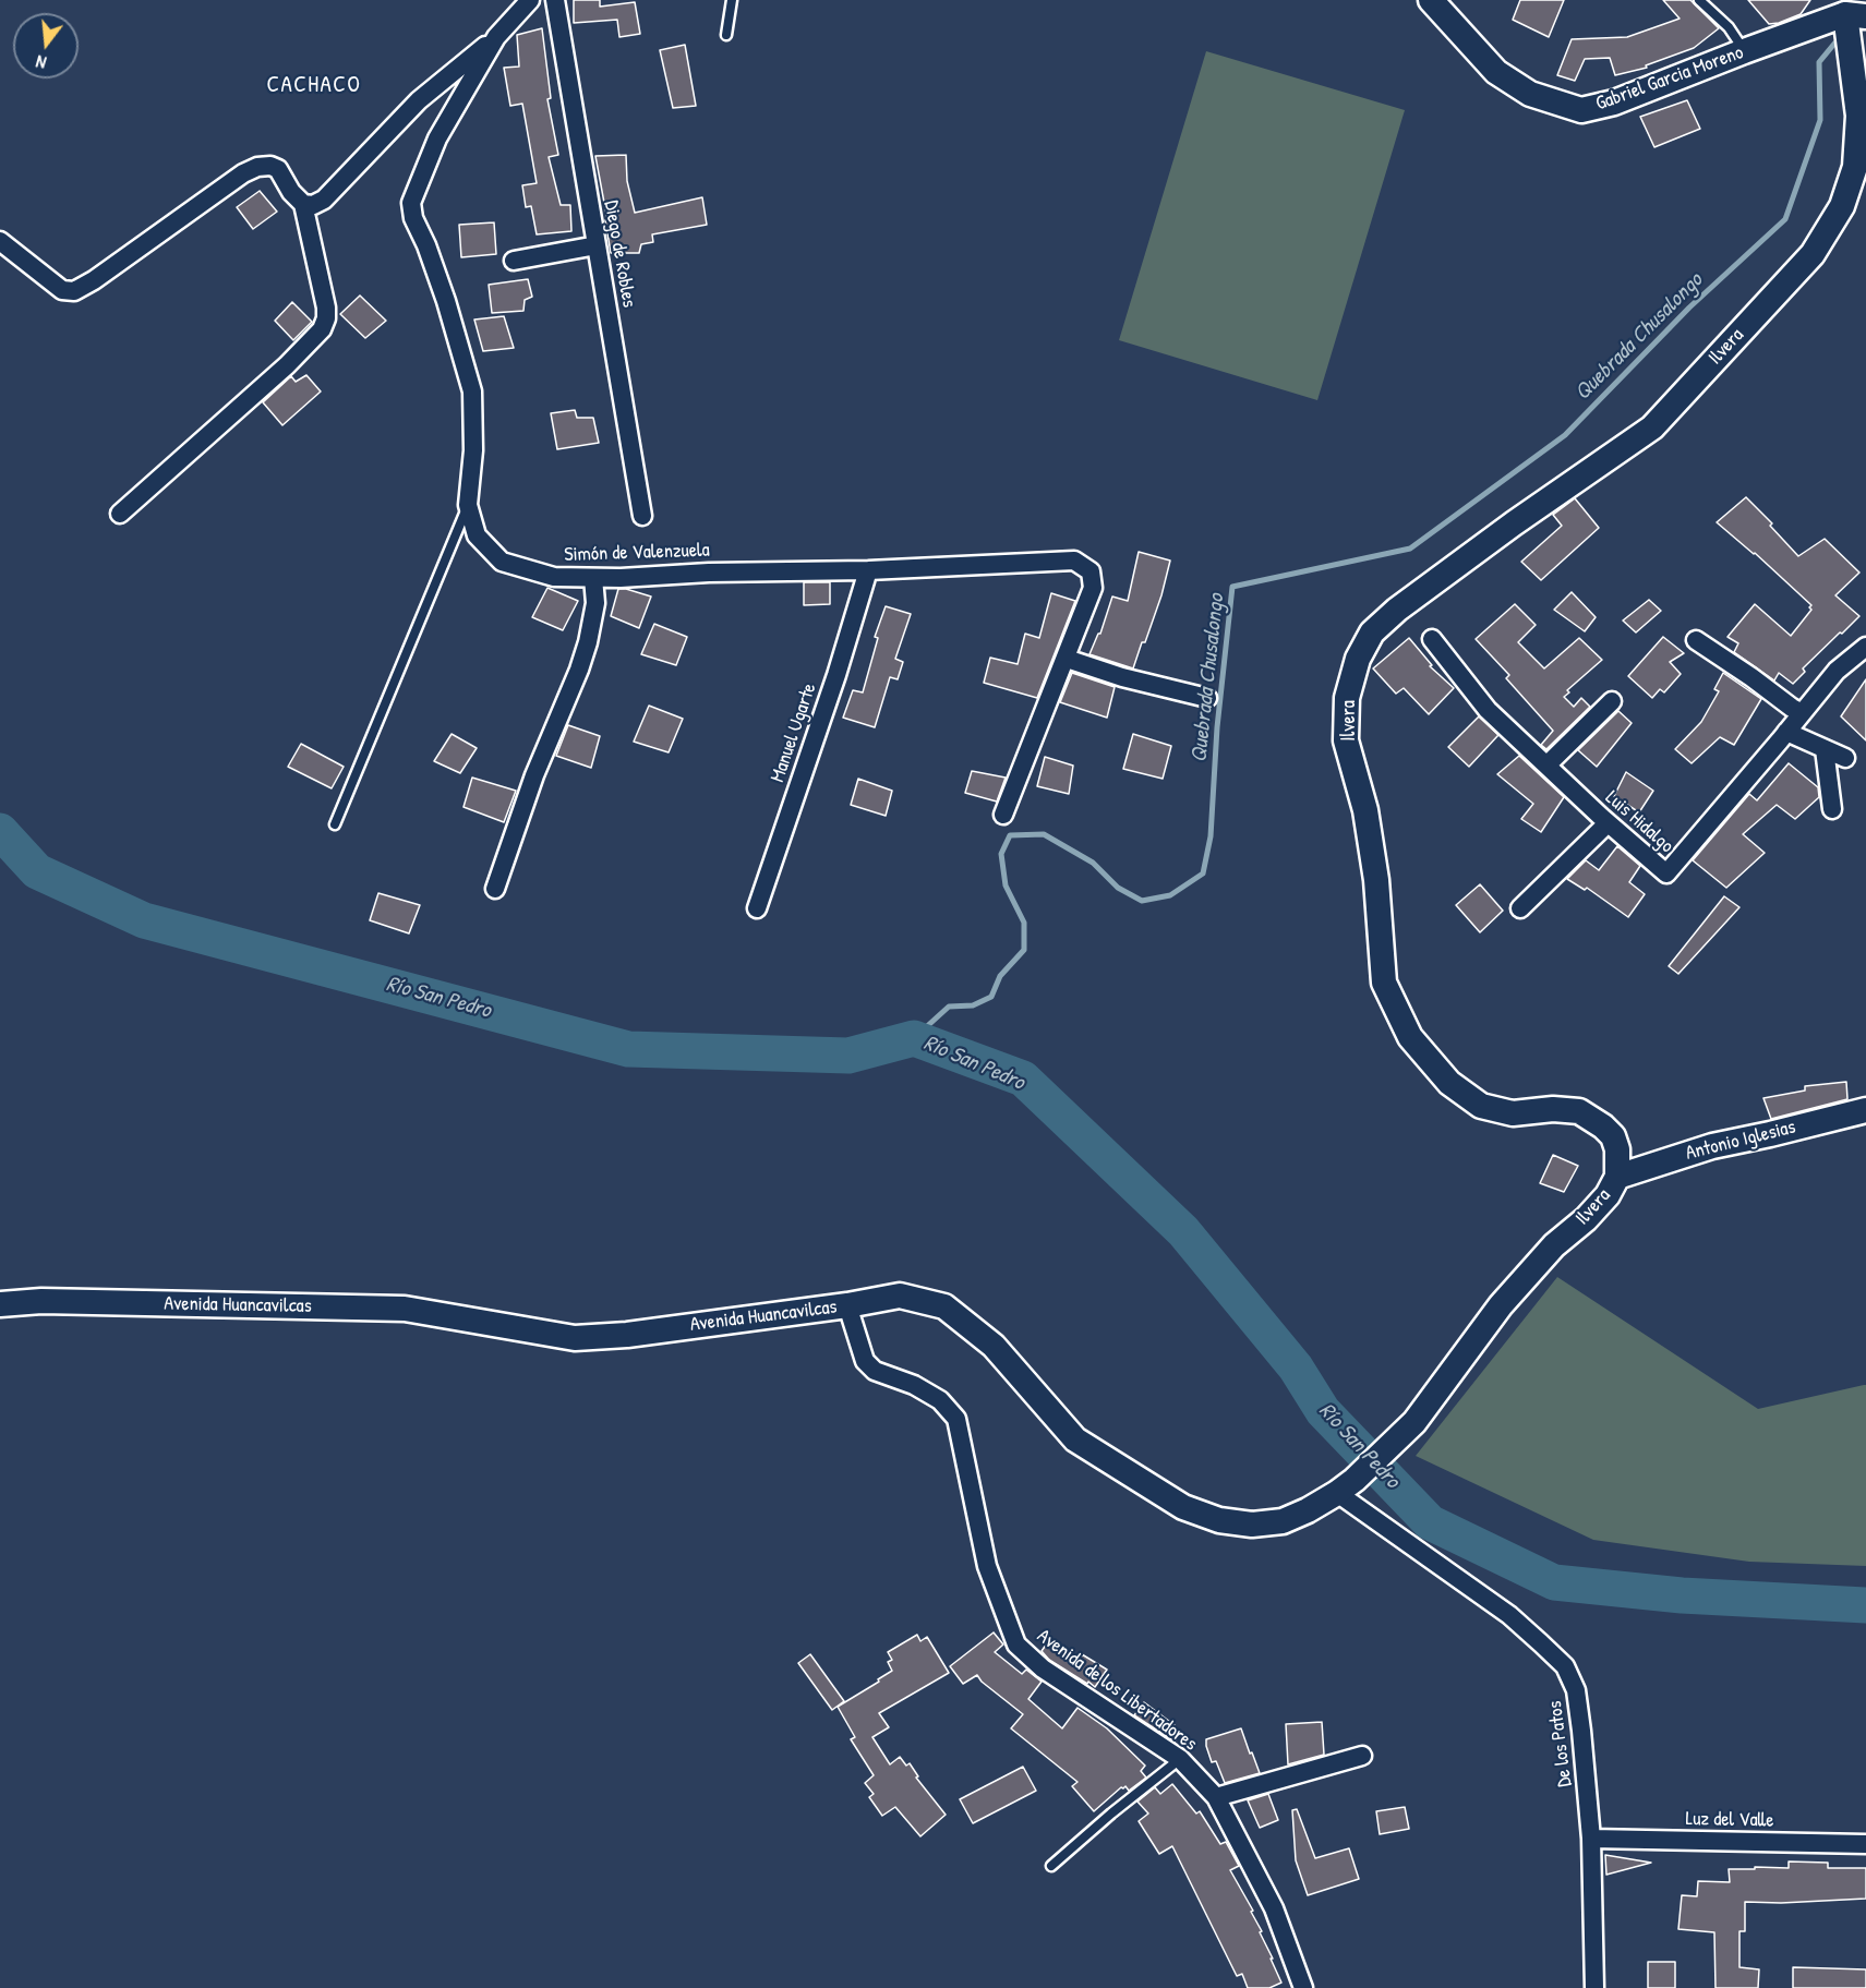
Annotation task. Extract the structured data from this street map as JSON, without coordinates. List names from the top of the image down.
{
  "streets": {
    "street": [
      "Gabriel Garcia Moreno",
      "Diego de Robles",
      "Ilvera",
      "Simón de Valenzuela",
      "Manuel Ugarte",
      "Luis Hidalgo",
      "Antonio Iglesias",
      "Avenida Huancavilcas",
      "Avenida de los Libertadores",
      "De los Patos",
      "Luz del Valle"
    ]
  },
  "crossings": [
    ["Gabriel Garcia Moreno", "Ilvera"],
    ["Ilvera", "Antonio Iglesias"],
    ["Ilvera", "Avenida Huancavilcas"],
    ["Simón de Valenzuela", "Manuel Ugarte"],
    ["Avenida Huancavilcas", "Avenida de los Libertadores"],
    ["Avenida Huancavilcas", "De los Patos"],
    ["De los Patos", "Luz del Valle"]
  ],
  "districts": ["CACHACO"],
  "water": ["Quebrada Chusalongo", "Río San Pedro"],
  "north": "bottom"
}
